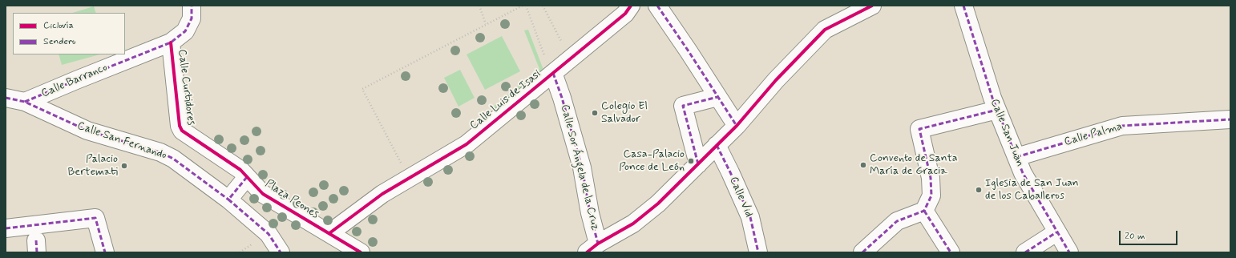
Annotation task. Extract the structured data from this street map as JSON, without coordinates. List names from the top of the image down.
{
  "streets": {
    "street": [
      "Calle Barranco",
      "Calle Curtidores",
      "Calle Luis de Isasi",
      "Calle San Juan",
      "Calle Palma",
      "Calle San Fernando",
      "Calle Sor Ángela de la Cruz",
      "Calle Vid",
      "Plaza Peones"
    ]
  },
  "crossings": [
    ["Calle Barranco", "Calle Curtidores"],
    ["Calle Barranco", "Calle San Fernando"],
    ["Calle Curtidores", "Plaza Peones"],
    ["Calle Luis de Isasi", "Calle Sor Ángela de la Cruz"],
    ["Calle Luis de Isasi", "Plaza Peones"],
    ["Calle San Juan", "Calle Palma"]
  ],
  "places": [
    "Colegio El Salvador",
    "Casa-Palacio Ponce de León",
    "Convento de Santa María de Gracia",
    "Palacio Bertemati",
    "Iglesia de San Juan de los Caballeros"
  ],
  "legend": ["Ciclovía", "Sendero"],
  "scale_bar": "20 m"
}
